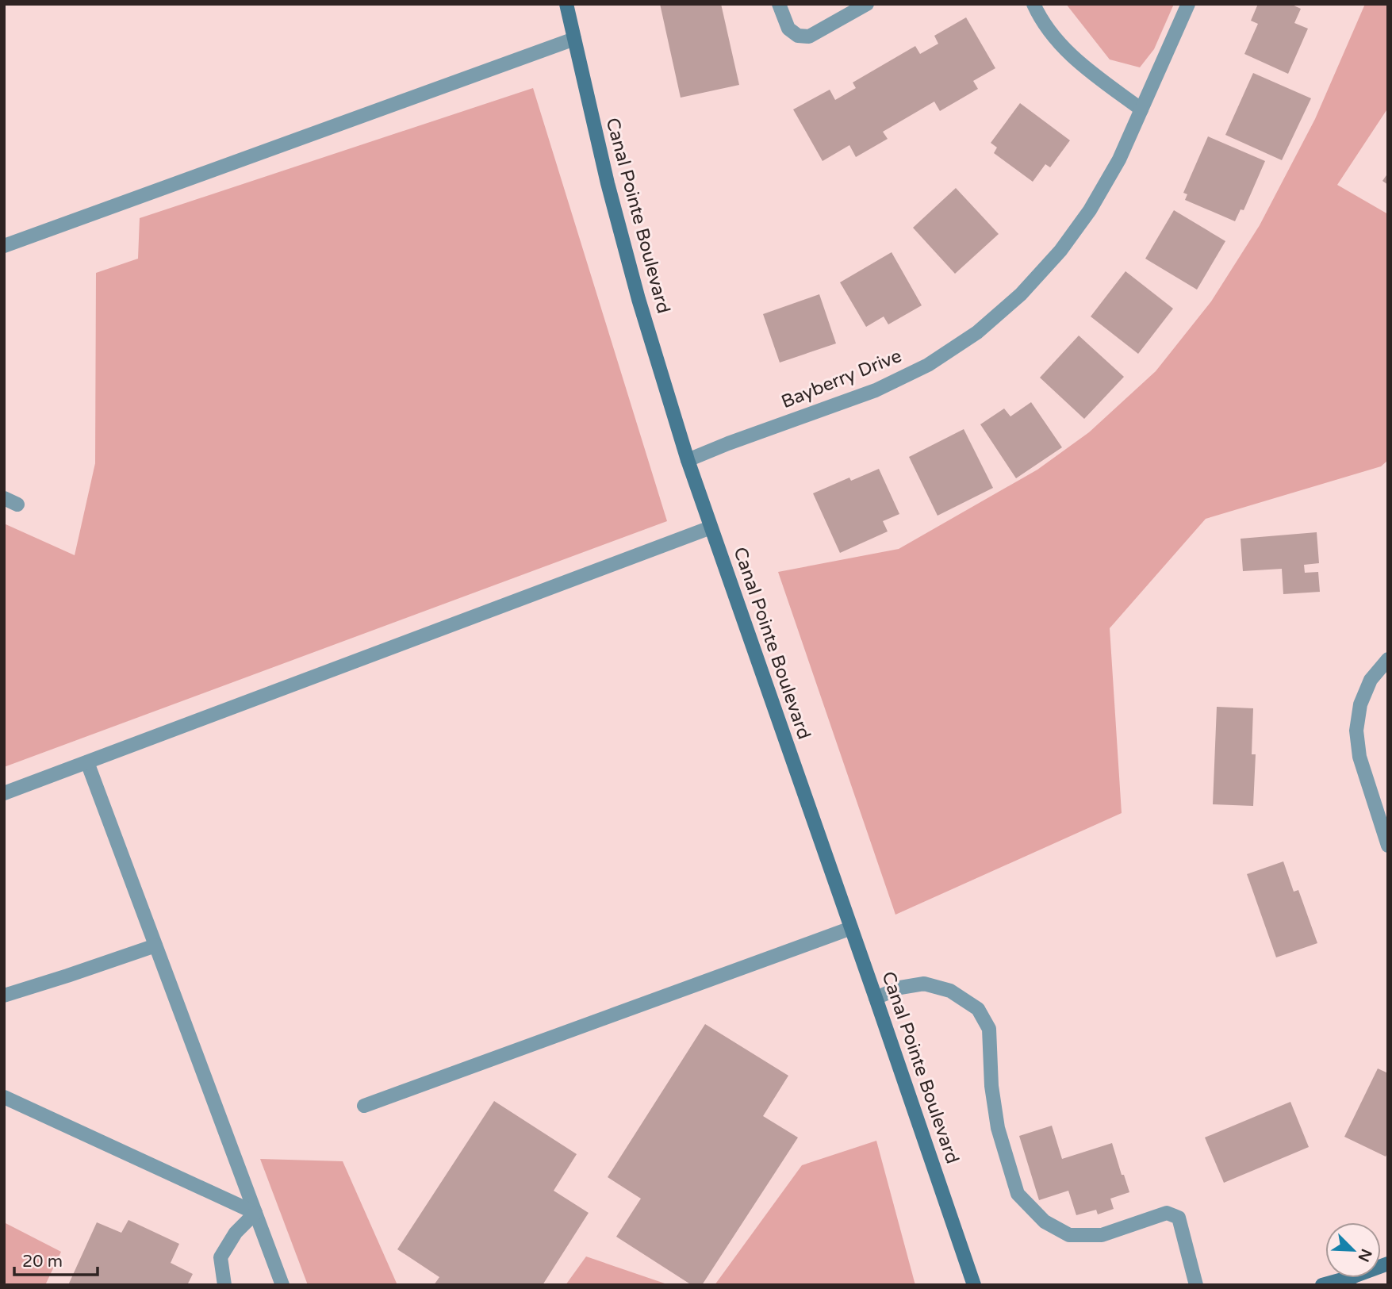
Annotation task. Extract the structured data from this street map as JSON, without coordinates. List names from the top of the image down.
{
  "streets": {
    "street": ["Canal Pointe Boulevard", "Bayberry Drive"]
  },
  "crossings": [
    ["Canal Pointe Boulevard", "Bayberry Drive"]
  ],
  "scale_bar": "20 m",
  "north": "bottom right"
}
